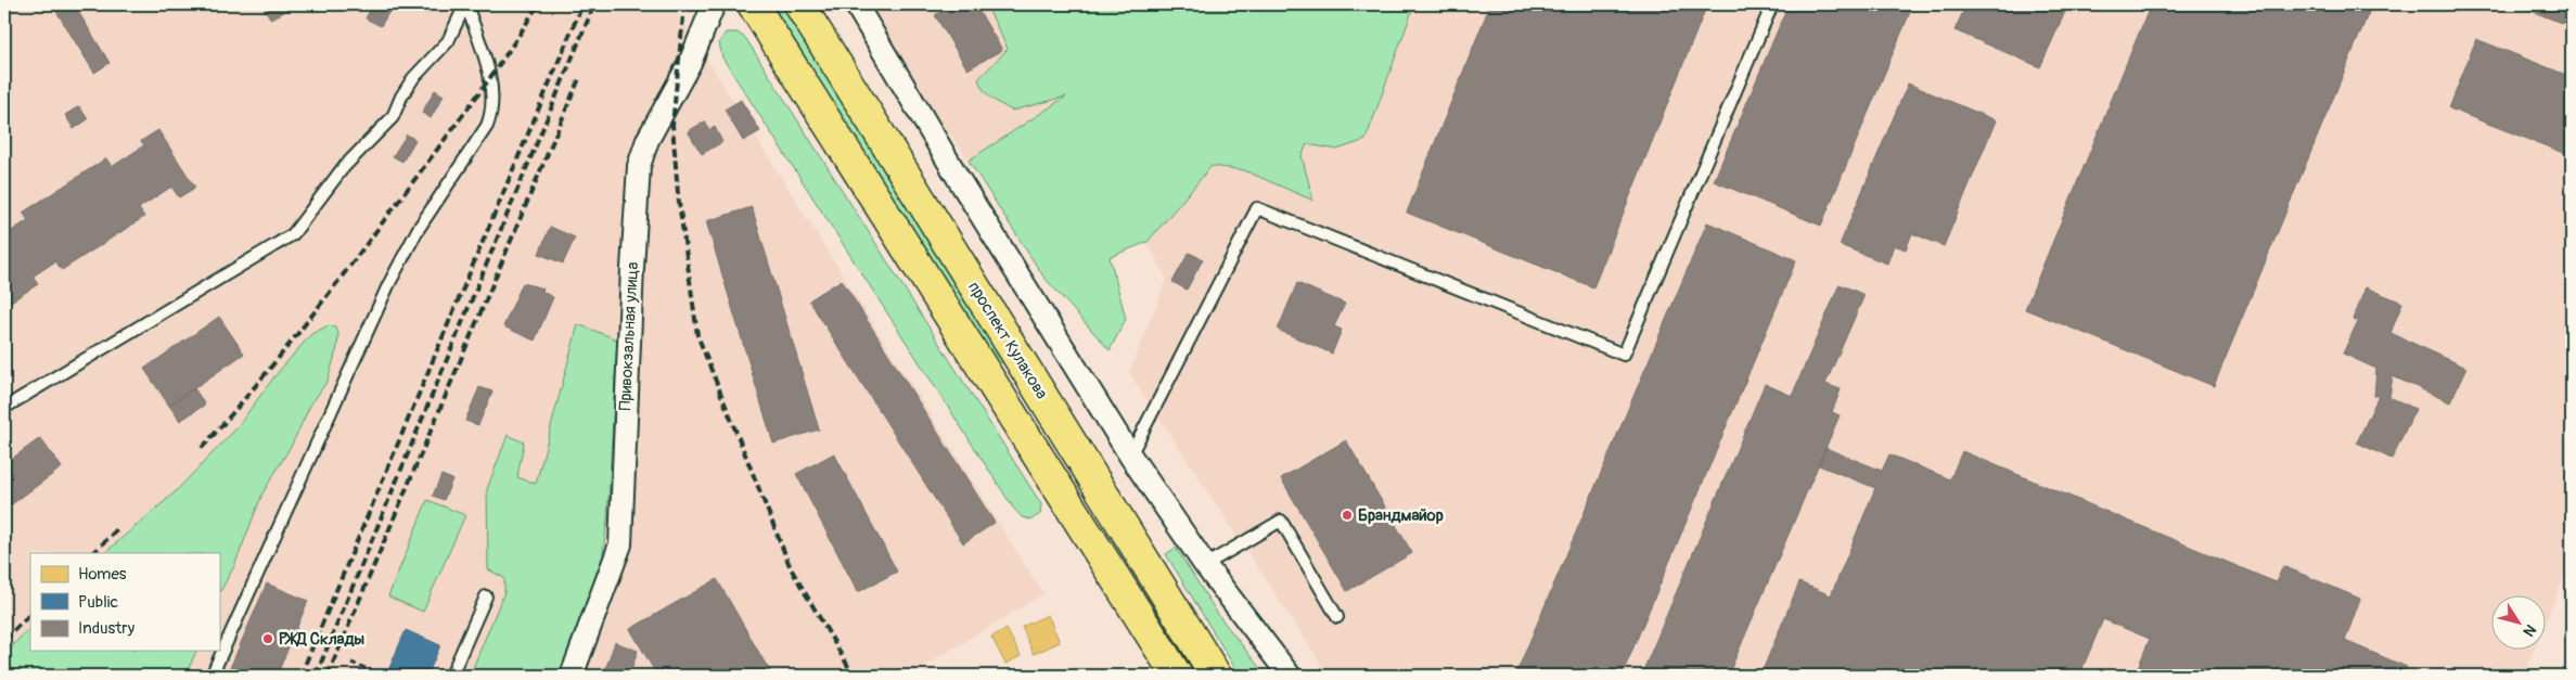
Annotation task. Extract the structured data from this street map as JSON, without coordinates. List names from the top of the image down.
{
  "streets": {
    "main road": ["проспект Кулакова"],
    "street": ["Привокзальная улица"]
  },
  "places": ["Брандмайор", "РЖД Склады"],
  "legend": ["Homes", "Public", "Industry"],
  "north": "bottom right"
}
